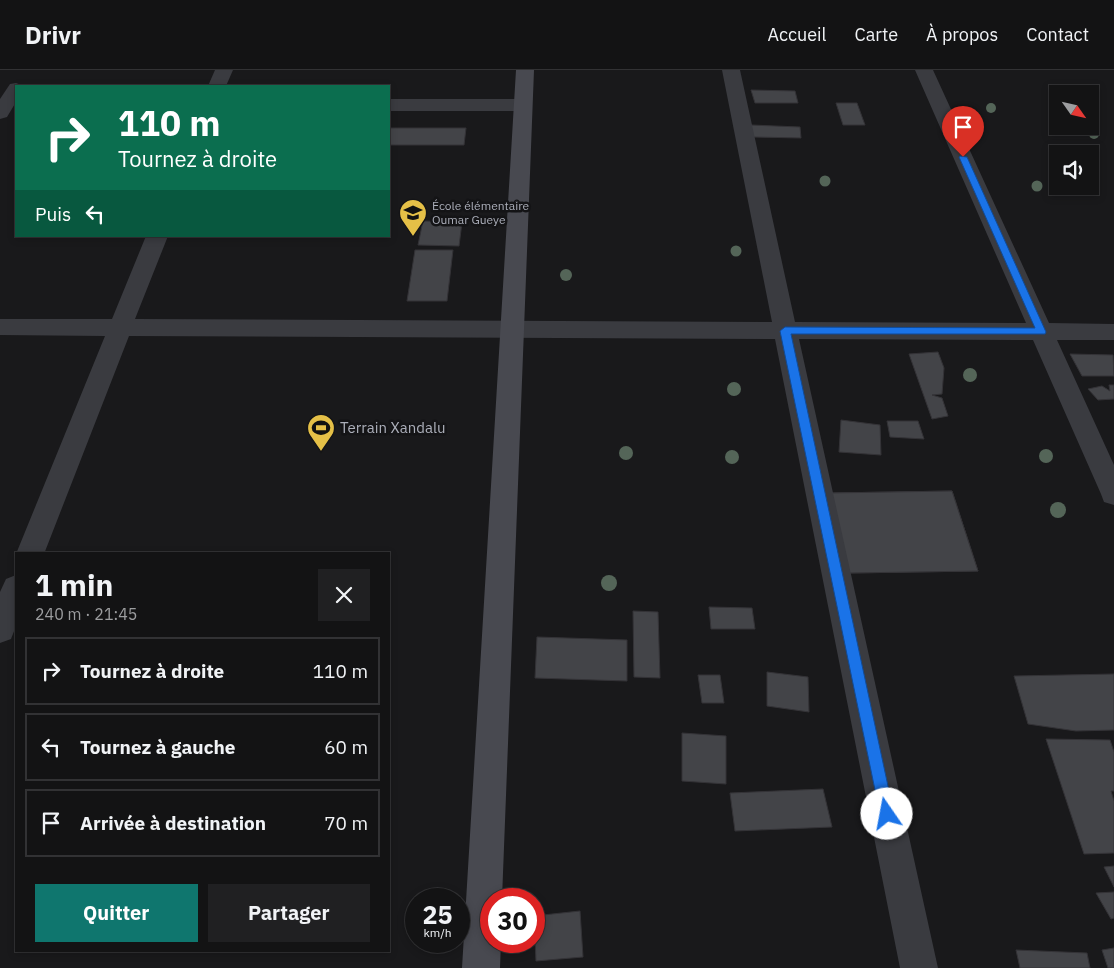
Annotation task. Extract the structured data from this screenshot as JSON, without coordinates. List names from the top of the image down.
{
  "places": {
    "school or university": ["École élémentaire Oumar Gueye"],
    "sports": ["Terrain Xandalu"]
  },
  "north": "bottom right",
  "page": {
    "header": "Drivr",
    "nav": [
      "Accueil",
      "Carte",
      "À propos",
      "Contact"
    ],
    "turn": ["110 m", "Tournez à droite"],
    "then": "Puis",
    "heading": ["1 min", "240 m · 21:45"],
    "list": [
      {
        "name": "Tournez à droite",
        "value": "110 m"
      },
      {
        "name": "Tournez à gauche",
        "value": "60 m"
      },
      {
        "name": "Arrivée à destination",
        "value": "70 m"
      }
    ],
    "buttons": ["Quitter", "Partager"],
    "speed": "25 km/h",
    "limit": "30"
  }
}
